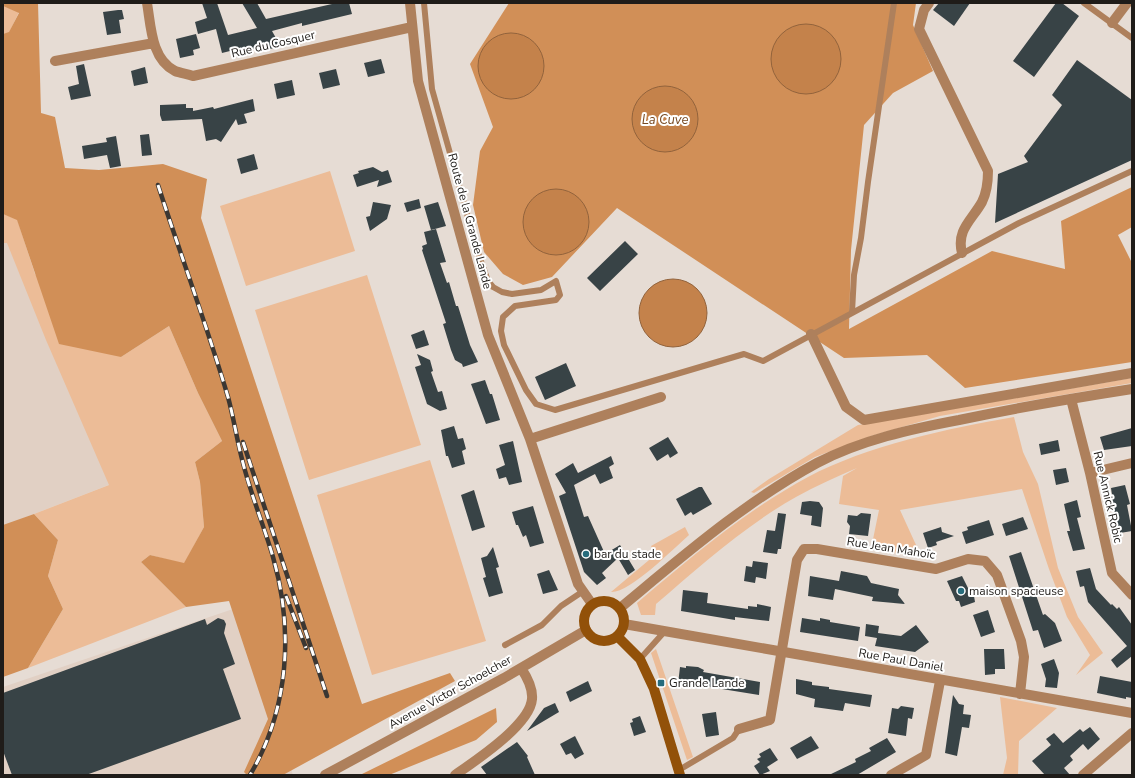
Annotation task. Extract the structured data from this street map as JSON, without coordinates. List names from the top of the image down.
{
  "streets": {
    "street": [
      "Rue du Cosquer",
      "Route de la Grande Lande",
      "Rue Annick Robic",
      "Rue Jean Mahoïc",
      "Rue Paul Daniel",
      "Avenue Victor Schoelcher"
    ]
  },
  "crossings": [
    ["Rue du Cosquer", "Route de la Grande Lande"],
    ["Route de la Grande Lande", "Rue Paul Daniel"],
    ["Route de la Grande Lande", "Avenue Victor Schoelcher"],
    ["Rue Jean Mahoïc", "Rue Paul Daniel"],
    ["Rue Paul Daniel", "Avenue Victor Schoelcher"]
  ],
  "water": ["La Cuve"],
  "places": {
    "other": ["bar du stade", "maison spacieuse"],
    "transit": ["Grande Lande"]
  }
}
